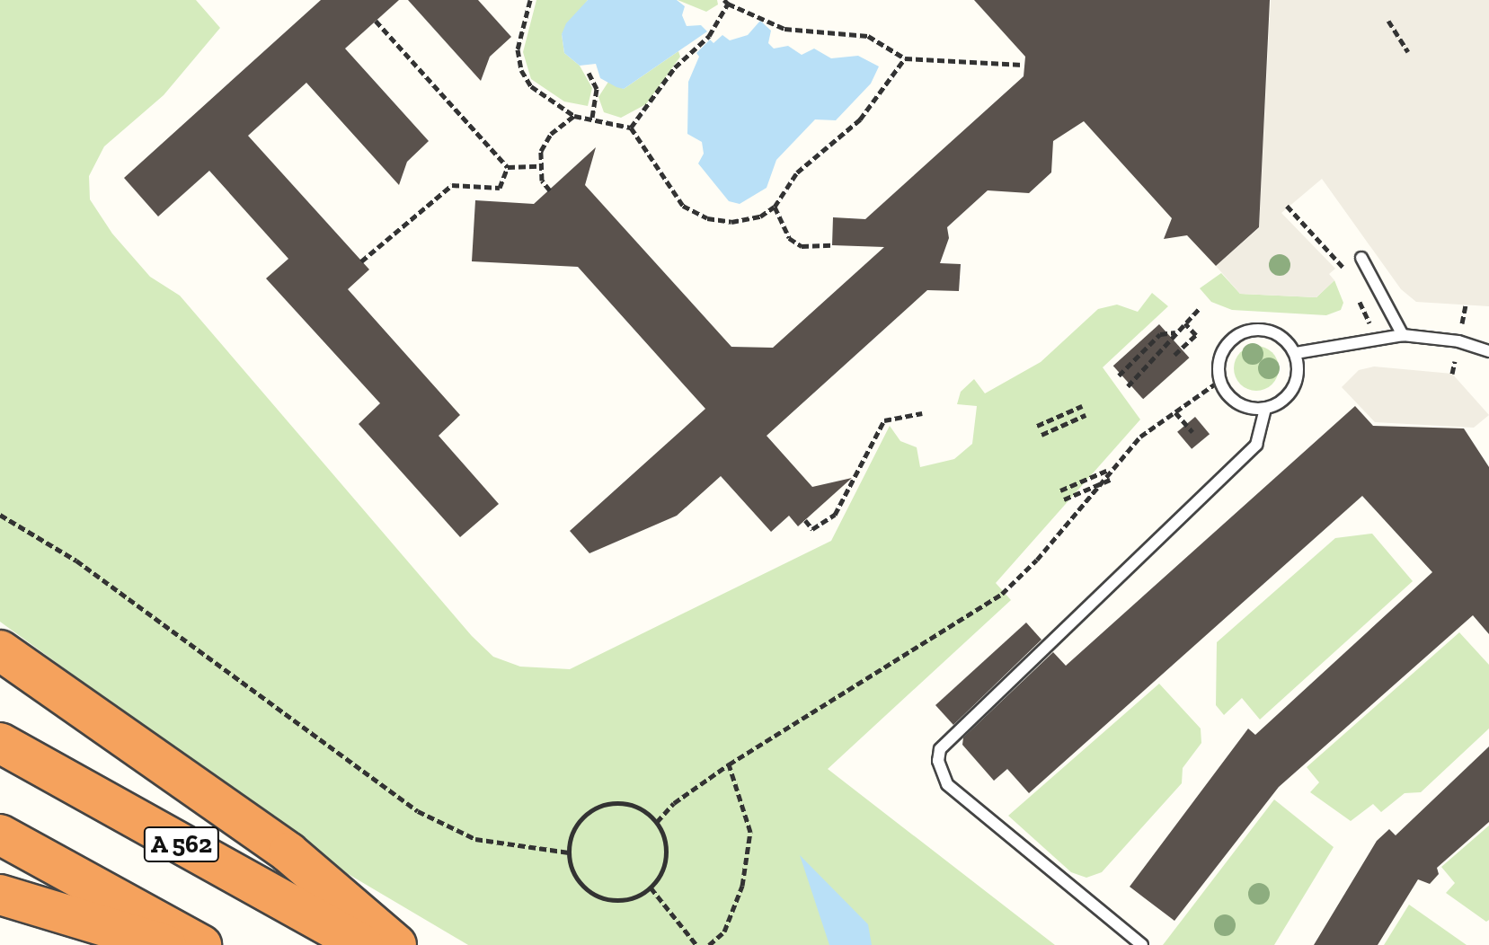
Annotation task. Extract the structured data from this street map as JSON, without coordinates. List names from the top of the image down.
{
  "streets": {
    "highway": ["A 562"]
  }
}
